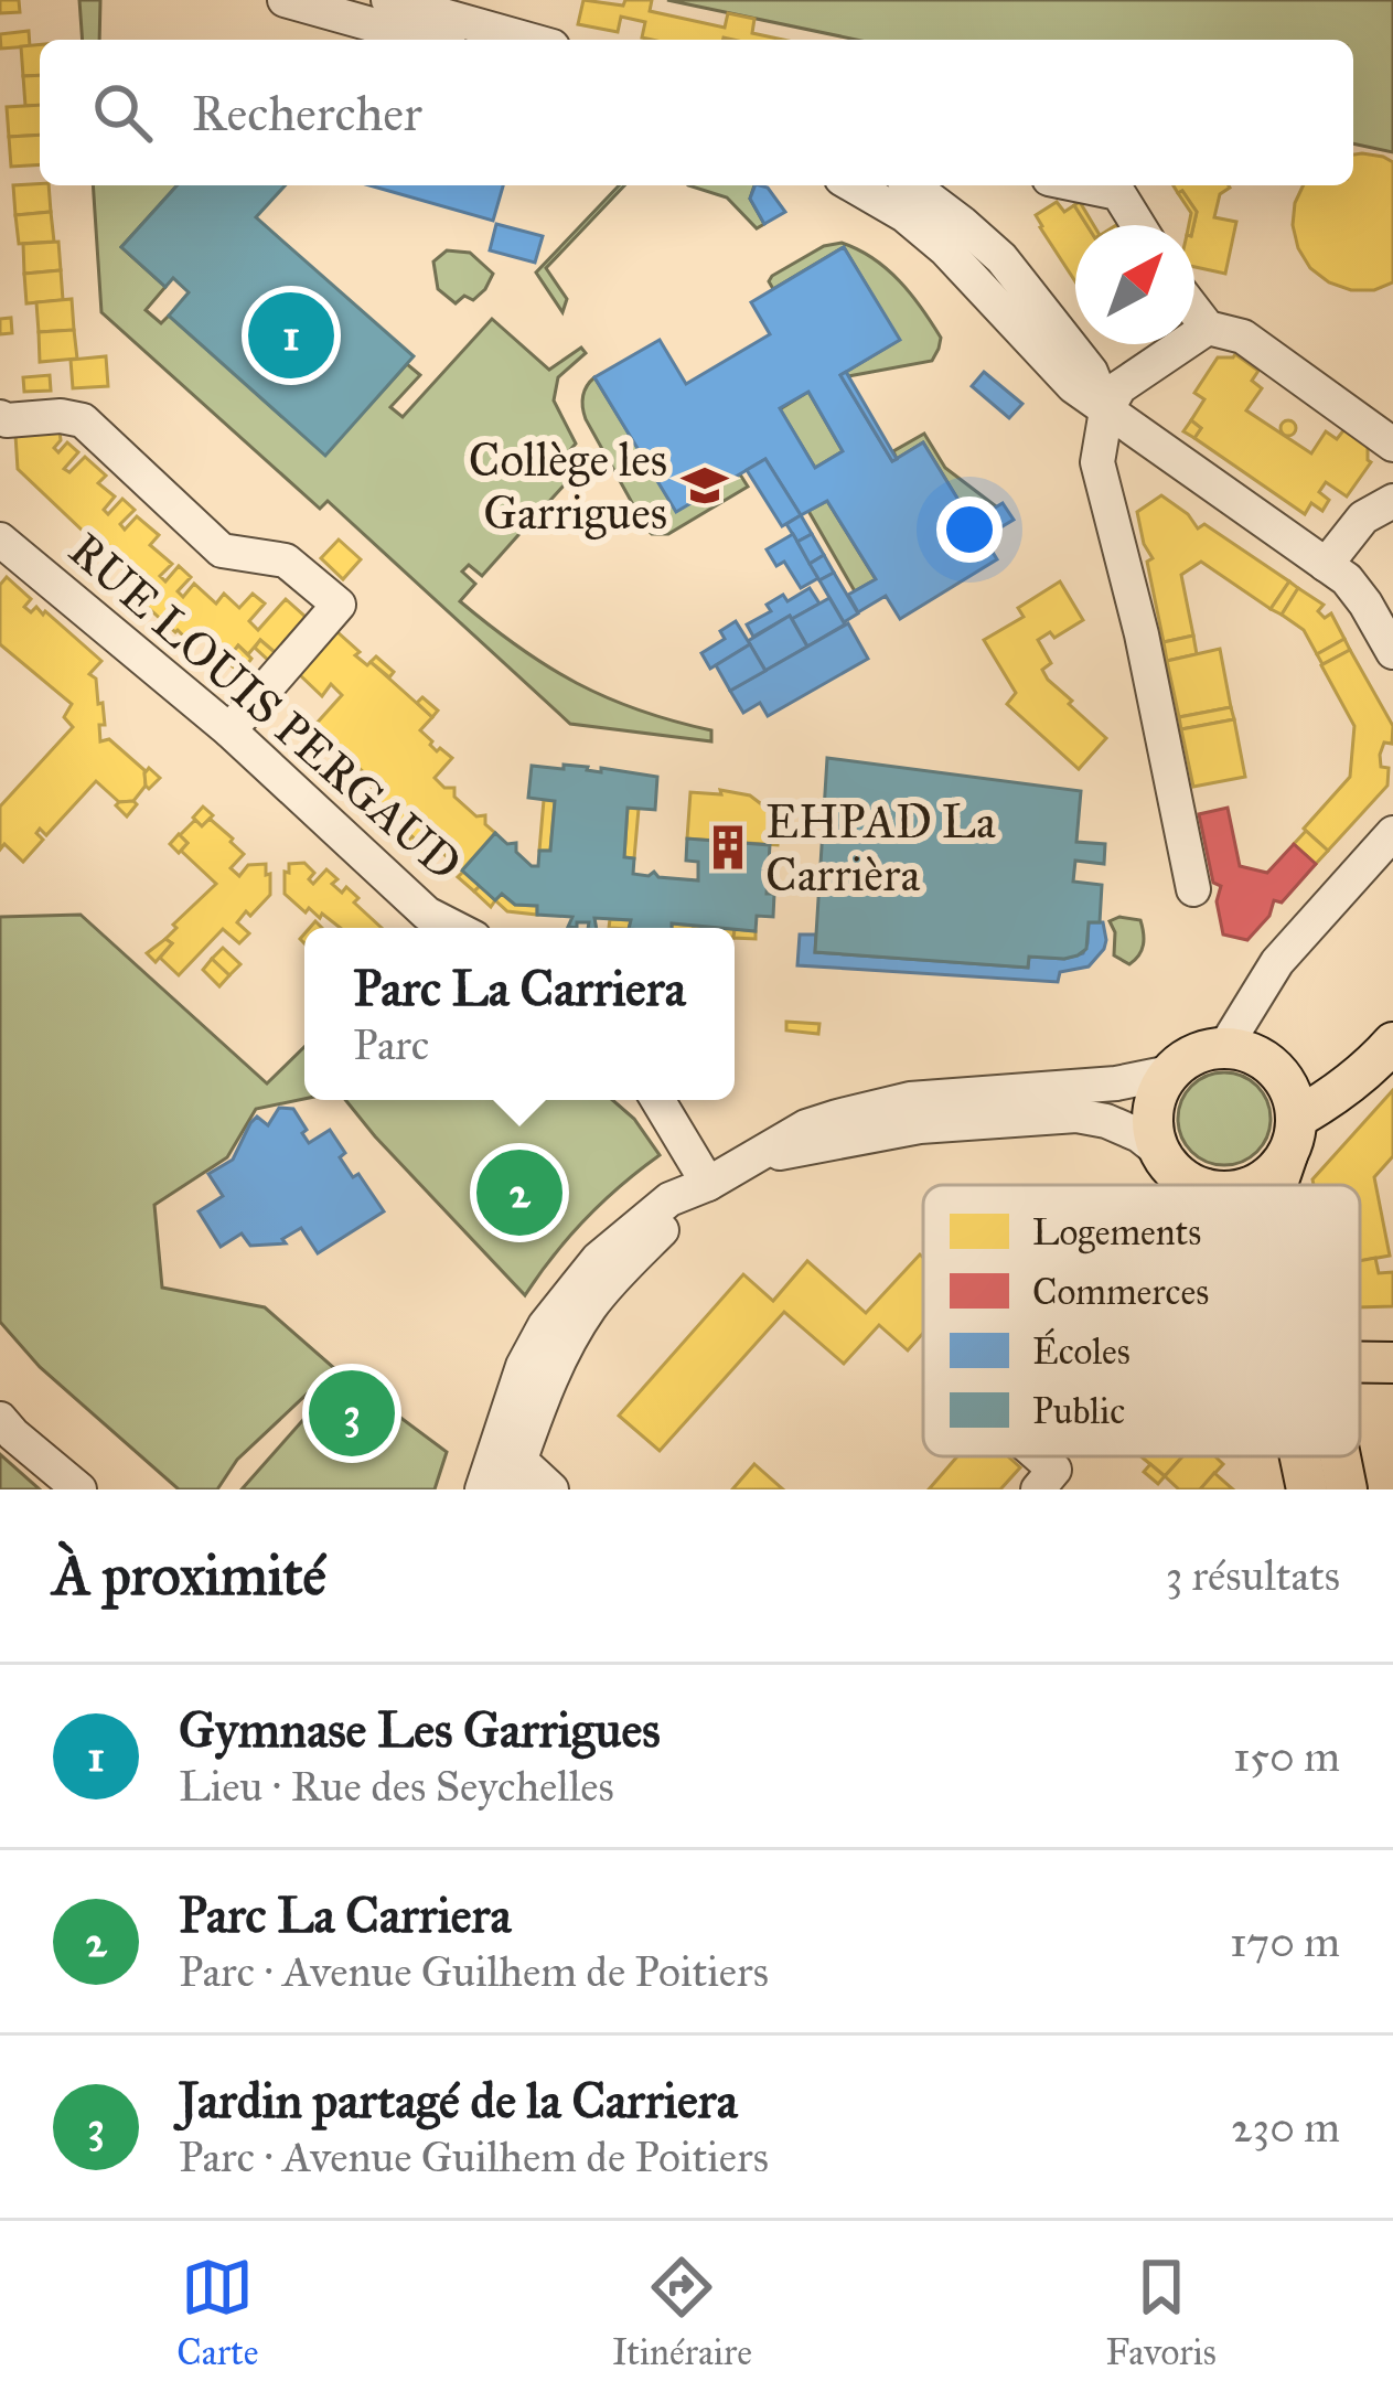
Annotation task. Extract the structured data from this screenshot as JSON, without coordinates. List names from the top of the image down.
{
  "streets": {
    "street": ["RUE LOUIS PERGAUD"]
  },
  "places": {
    "school or university": ["Collège les Garrigues"],
    "building": ["EHPAD La Carrièra"]
  },
  "legend": [
    "Logements",
    "Commerces",
    "Écoles",
    "Public"
  ],
  "north": "top right",
  "page": {
    "search": "Rechercher",
    "pins": ["1", "2", "3"],
    "popup": ["Parc La Carriera", "Parc"],
    "heading": ["À proximité", "3 résultats"],
    "list": [
      {
        "mark": "1",
        "name": "Gymnase Les Garrigues",
        "note": "Lieu · Rue des Seychelles",
        "value": "150 m"
      },
      {
        "mark": "2",
        "name": "Parc La Carriera",
        "note": "Parc · Avenue Guilhem de Poitiers",
        "value": "170 m"
      },
      {
        "mark": "3",
        "name": "Jardin partagé de la Carriera",
        "note": "Parc · Avenue Guilhem de Poitiers",
        "value": "230 m"
      }
    ],
    "nav": ["Carte", "Itinéraire", "Favoris"]
  }
}
